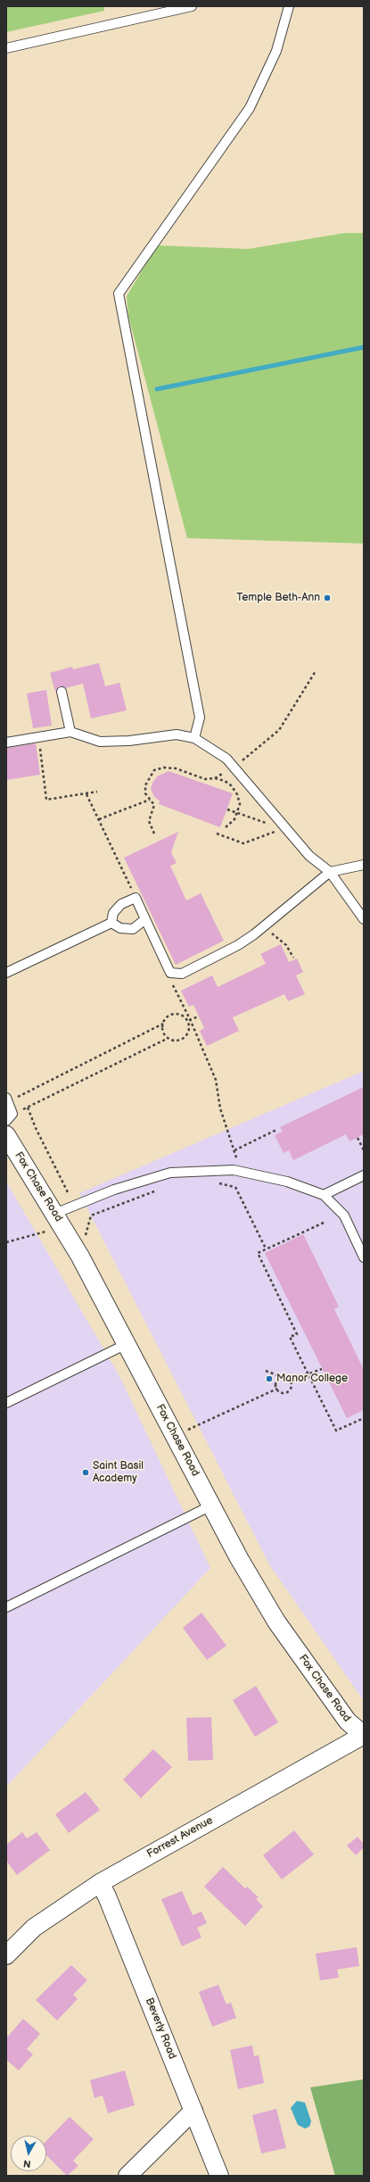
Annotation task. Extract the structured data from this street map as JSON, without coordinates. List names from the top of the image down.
{
  "streets": {
    "street": ["Fox Chase Road", "Forrest Avenue", "Beverly Road"]
  },
  "crossings": [
    ["Fox Chase Road", "Forrest Avenue"],
    ["Forrest Avenue", "Beverly Road"]
  ],
  "places": ["Temple Beth-Ann", "Manor College", "Saint Basil Academy"],
  "north": "bottom"
}
